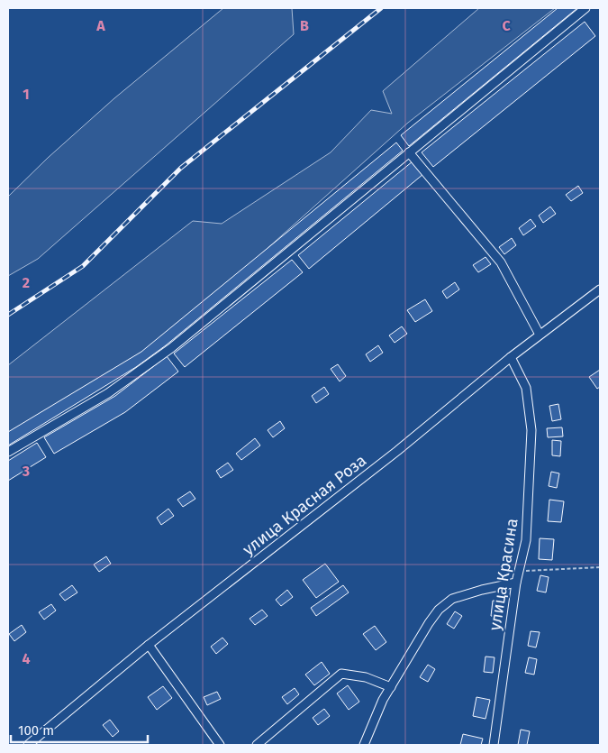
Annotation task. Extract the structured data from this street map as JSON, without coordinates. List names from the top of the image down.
{
  "streets": {
    "street": ["улица Красная Роза", "улица Красина"]
  },
  "crossings": [
    ["улица Красная Роза", "улица Красина"]
  ],
  "scale_bar": "100 m",
  "grid": {
    "columns": ["A", "B", "C"],
    "rows": [
      "1",
      "2",
      "3",
      "4"
    ]
  }
}
